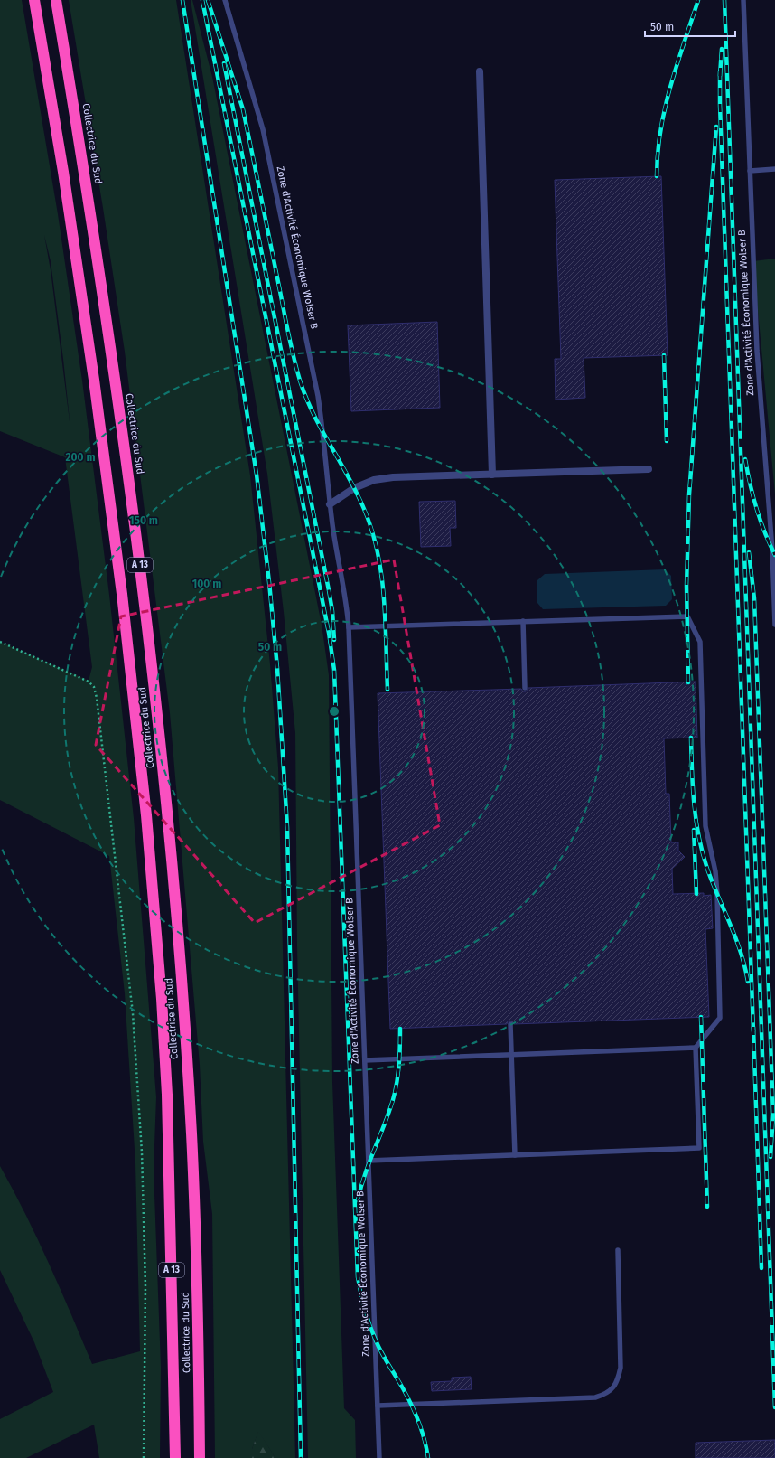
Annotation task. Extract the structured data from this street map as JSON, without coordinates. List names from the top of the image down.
{
  "streets": {
    "highway": ["Collectrice du Sud", "A 13"],
    "lane": ["Zone d'Activité Économique Wolser B"]
  },
  "scale_bar": "50 m",
  "rings": [
    "200 m",
    "150 m",
    "100 m",
    "50 m"
  ]
}
